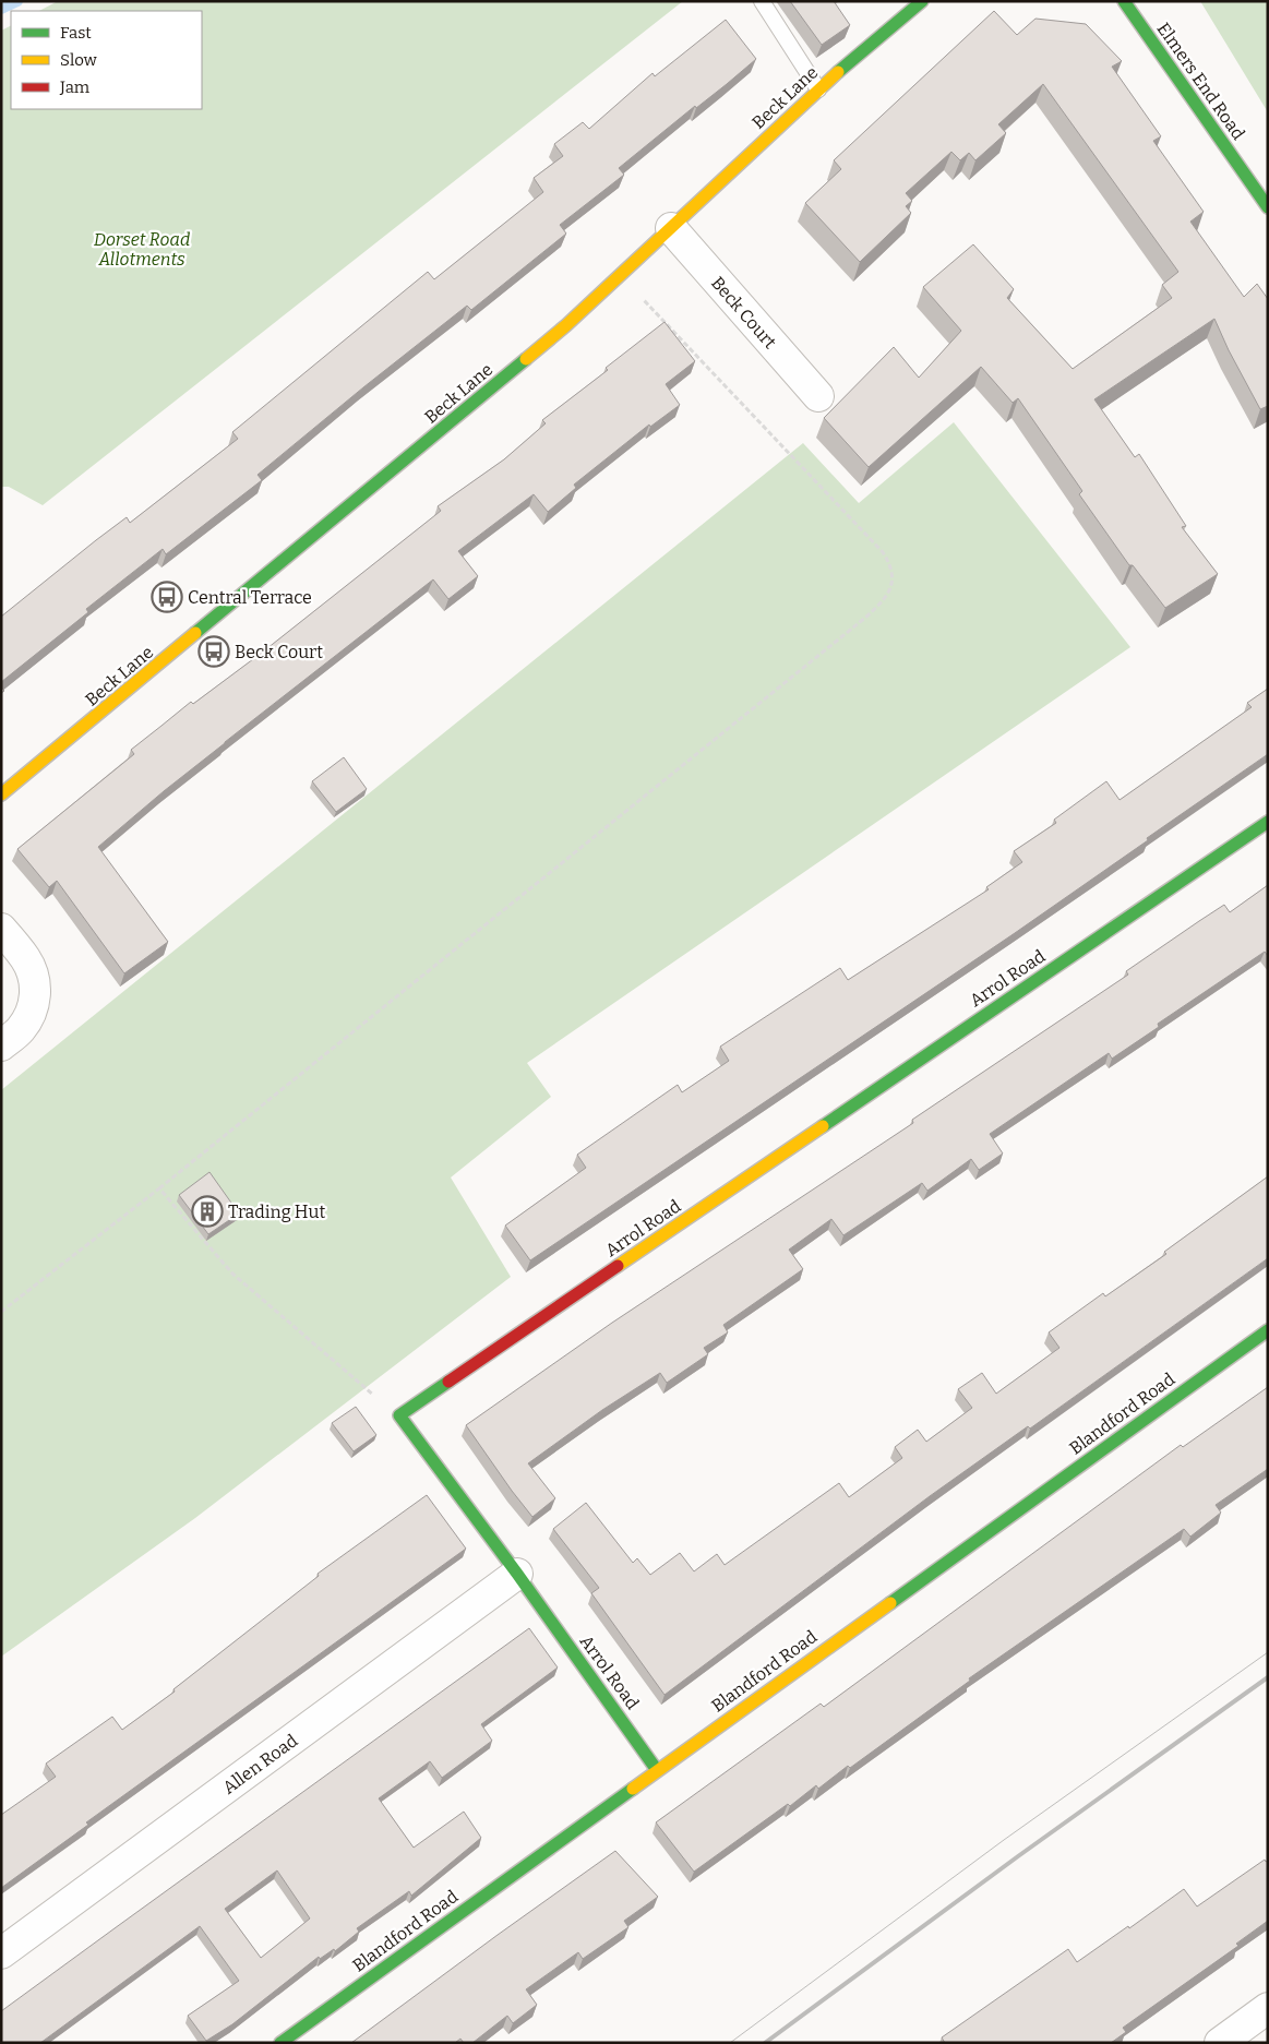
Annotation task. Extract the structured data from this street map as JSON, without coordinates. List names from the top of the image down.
{
  "streets": {
    "street": [
      "Elmers End Road",
      "Beck Lane",
      "Beck Court",
      "Arrol Road",
      "Blandford Road",
      "Allen Road"
    ]
  },
  "crossings": [
    ["Beck Lane", "Beck Court"],
    ["Arrol Road", "Blandford Road"],
    ["Arrol Road", "Allen Road"]
  ],
  "parks": ["Dorset Road Allotments"],
  "places": {
    "bus stop": ["Central Terrace", "Beck Court"],
    "building": ["Trading Hut"]
  },
  "legend": ["Fast", "Slow", "Jam"]
}
